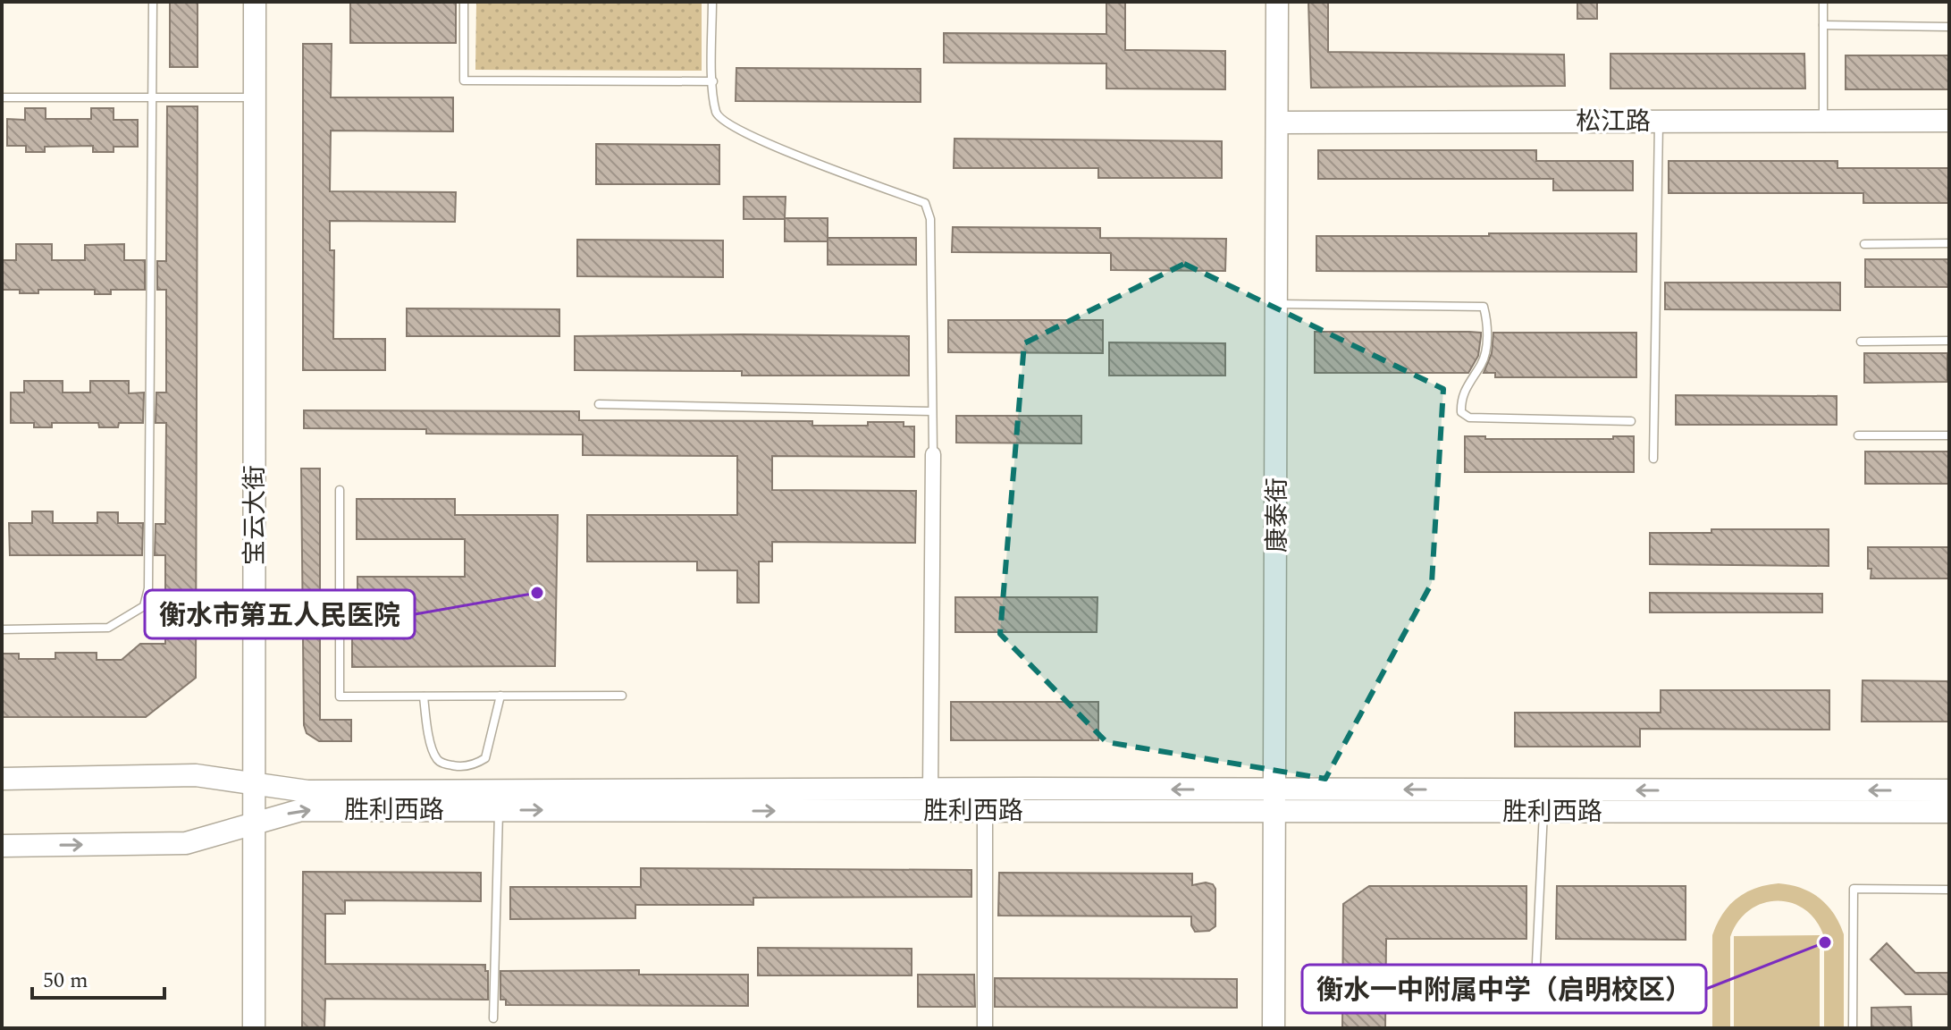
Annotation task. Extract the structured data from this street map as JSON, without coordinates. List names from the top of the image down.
{
  "streets": {
    "main road": [
      "松江路",
      "宝云大街",
      "康泰街",
      "胜利西路"
    ]
  },
  "crossings": [
    ["松江路", "康泰街"],
    ["宝云大街", "胜利西路"],
    ["康泰街", "胜利西路"]
  ],
  "places": ["衡水市第五人民医院", "衡水一中附属中学（启明校区）"],
  "scale_bar": "50 m"
}
